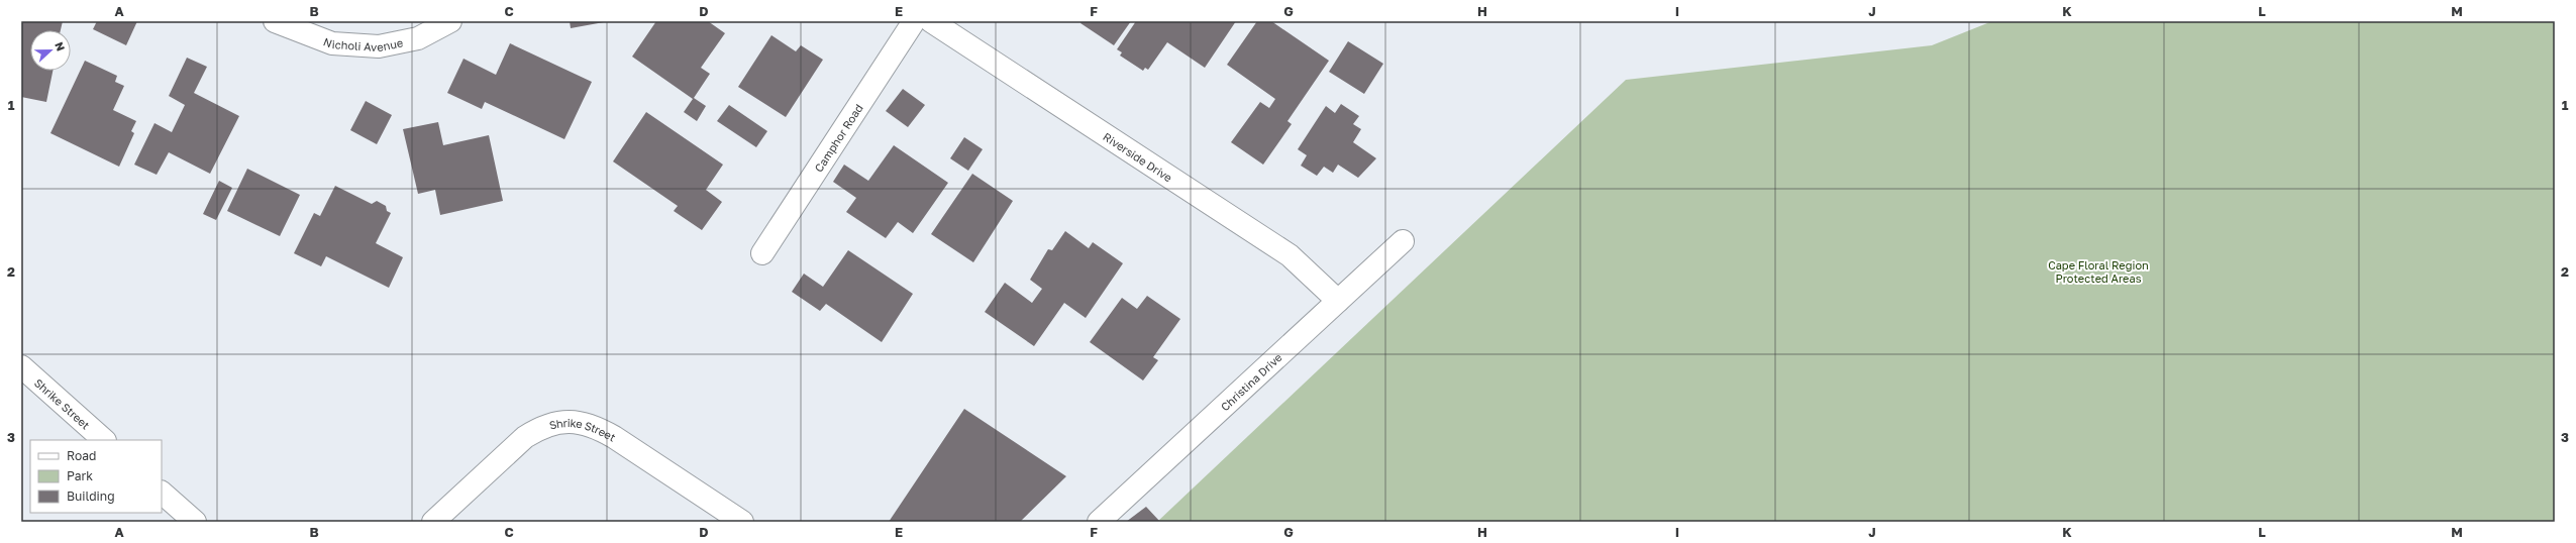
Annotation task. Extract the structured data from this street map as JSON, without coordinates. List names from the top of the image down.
{
  "streets": {
    "street": [
      "Nicholi Avenue",
      "Camphor Road",
      "Riverside Drive",
      "Christina Drive",
      "Shrike Street"
    ]
  },
  "crossings": [
    ["Riverside Drive", "Christina Drive"]
  ],
  "parks": ["Cape Floral Region Protected Areas"],
  "legend": ["Road", "Park", "Building"],
  "north": "right",
  "grid": {
    "columns": [
      "A",
      "B",
      "C",
      "D",
      "E",
      "F",
      "G",
      "H",
      "I",
      "J",
      "K",
      "L",
      "M"
    ],
    "rows": ["1", "2", "3"]
  }
}
